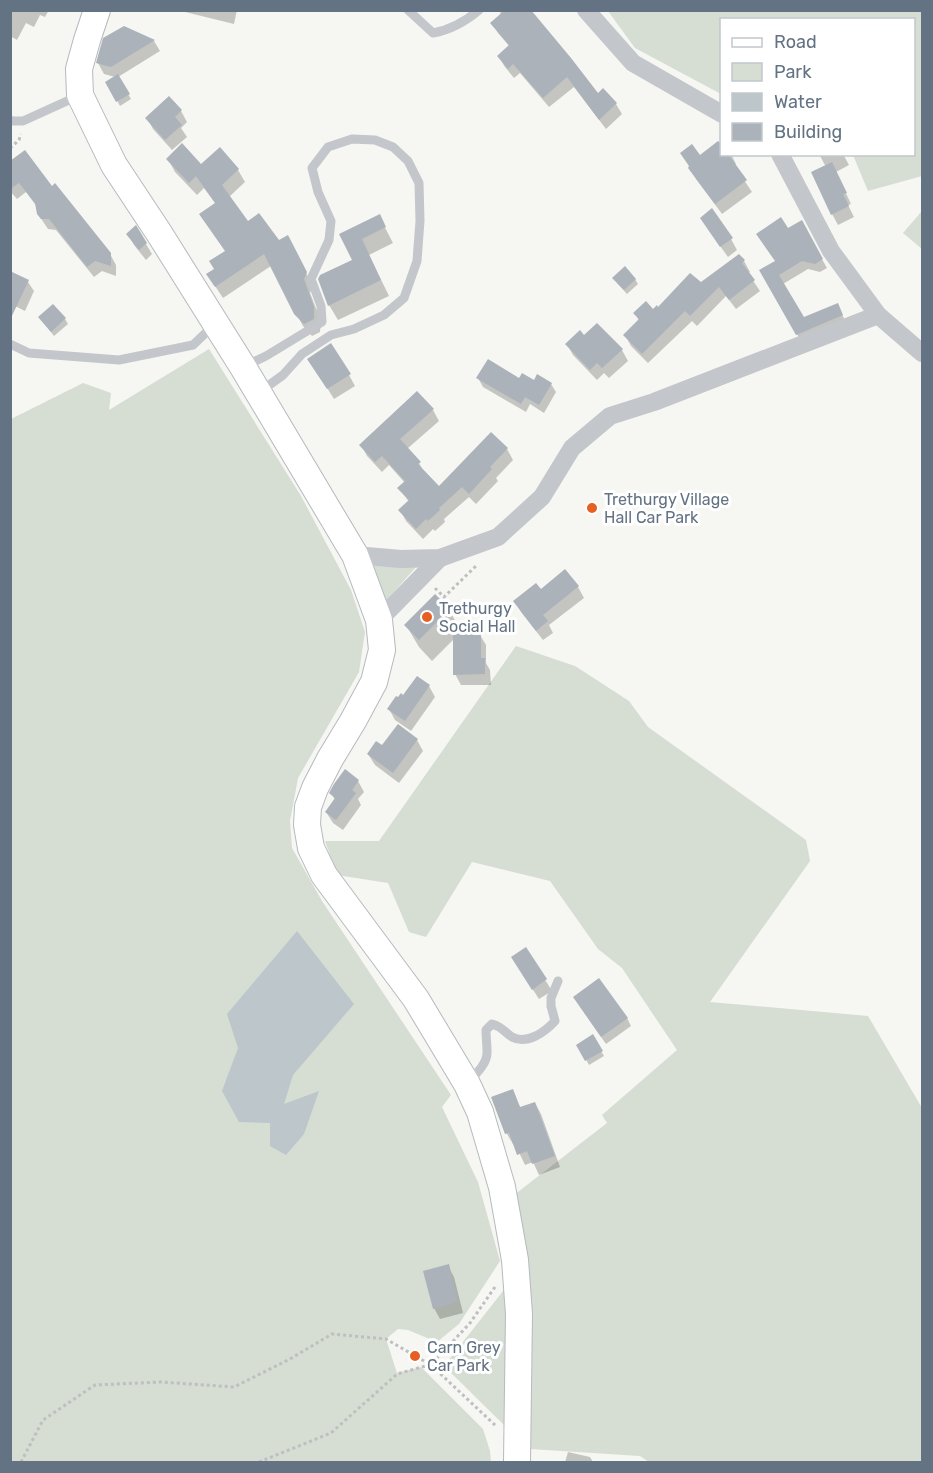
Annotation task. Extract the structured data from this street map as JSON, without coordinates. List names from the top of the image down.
{
  "places": ["Trethurgy Village Hall Car Park", "Trethurgy Social Hall", "Carn Grey Car Park"],
  "legend": [
    "Road",
    "Park",
    "Water",
    "Building"
  ]
}
